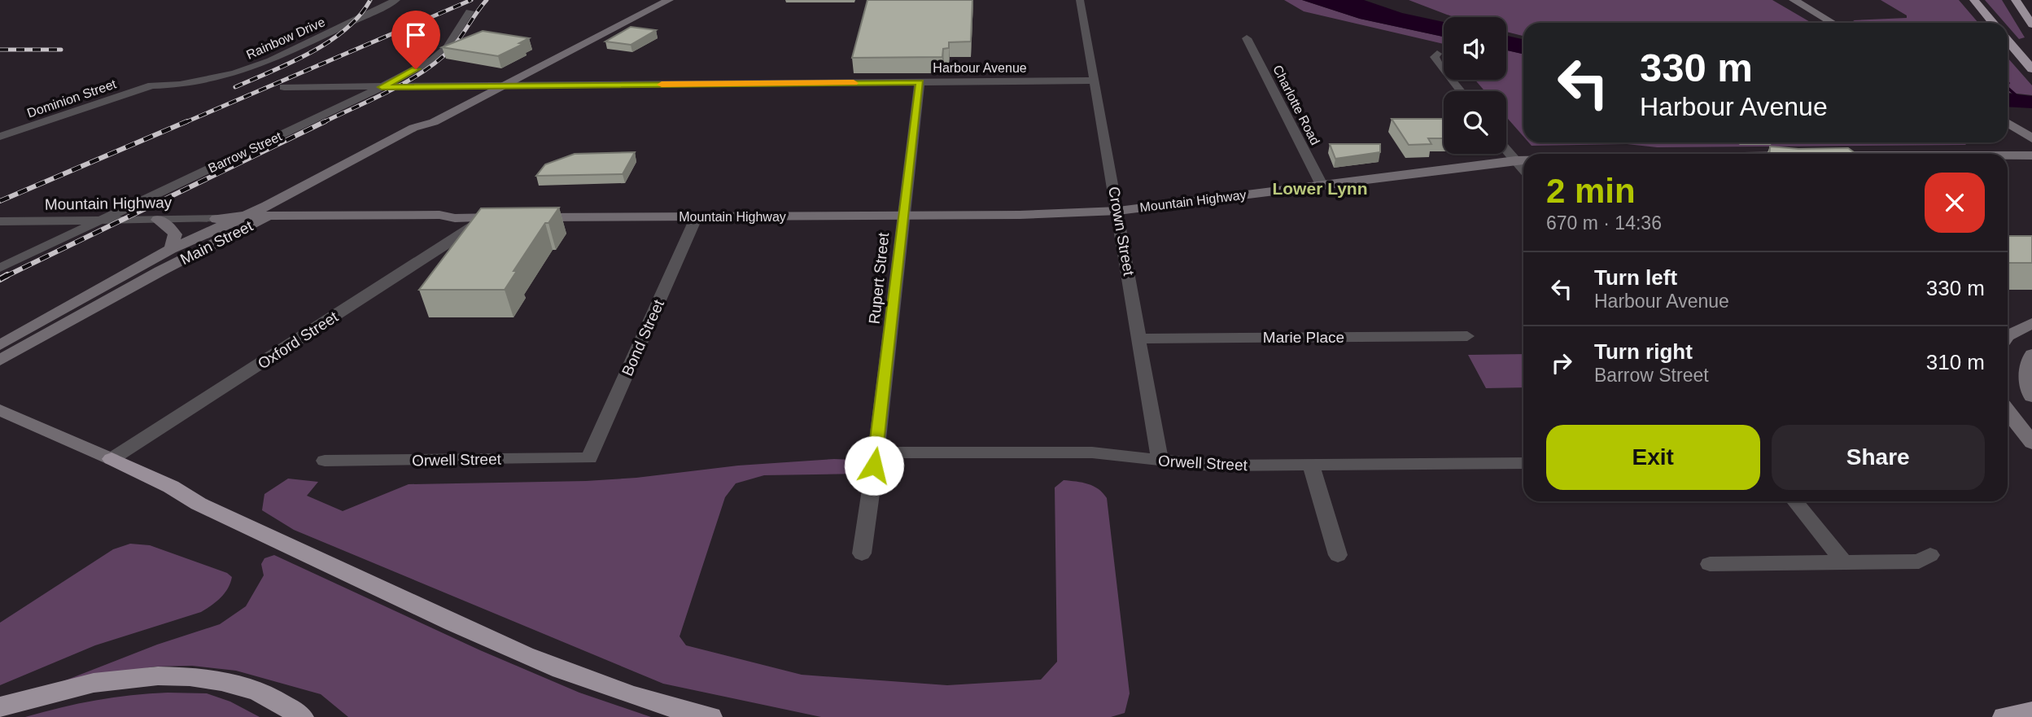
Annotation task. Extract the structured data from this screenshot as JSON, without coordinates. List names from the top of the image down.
{
  "streets": {
    "street": [
      "Rainbow Drive",
      "Harbour Avenue",
      "Dominion Street",
      "Charlotte Road",
      "Barrow Street",
      "Mountain Highway",
      "Crown Street",
      "Main Street",
      "Rupert Street",
      "Marie Place",
      "Bond Street",
      "Oxford Street",
      "Orwell Street"
    ]
  },
  "crossings": [
    ["Rainbow Drive", "Dominion Street"],
    ["Harbour Avenue", "Barrow Street"],
    ["Harbour Avenue", "Crown Street"],
    ["Harbour Avenue", "Main Street"],
    ["Harbour Avenue", "Rupert Street"],
    ["Charlotte Road", "Mountain Highway"],
    ["Barrow Street", "Mountain Highway"],
    ["Mountain Highway", "Crown Street"],
    ["Mountain Highway", "Main Street"],
    ["Mountain Highway", "Rupert Street"],
    ["Mountain Highway", "Bond Street"],
    ["Mountain Highway", "Oxford Street"],
    ["Crown Street", "Marie Place"],
    ["Crown Street", "Orwell Street"],
    ["Rupert Street", "Orwell Street"],
    ["Bond Street", "Orwell Street"]
  ],
  "districts": ["Lower Lynn"],
  "page": {
    "turn": ["330 m", "Harbour Avenue"],
    "heading": ["2 min", "670 m · 14:36"],
    "list": [
      {
        "name": "Turn left",
        "note": "Harbour Avenue",
        "value": "330 m"
      },
      {
        "name": "Turn right",
        "note": "Barrow Street",
        "value": "310 m"
      }
    ],
    "buttons": ["Exit", "Share"]
  }
}
